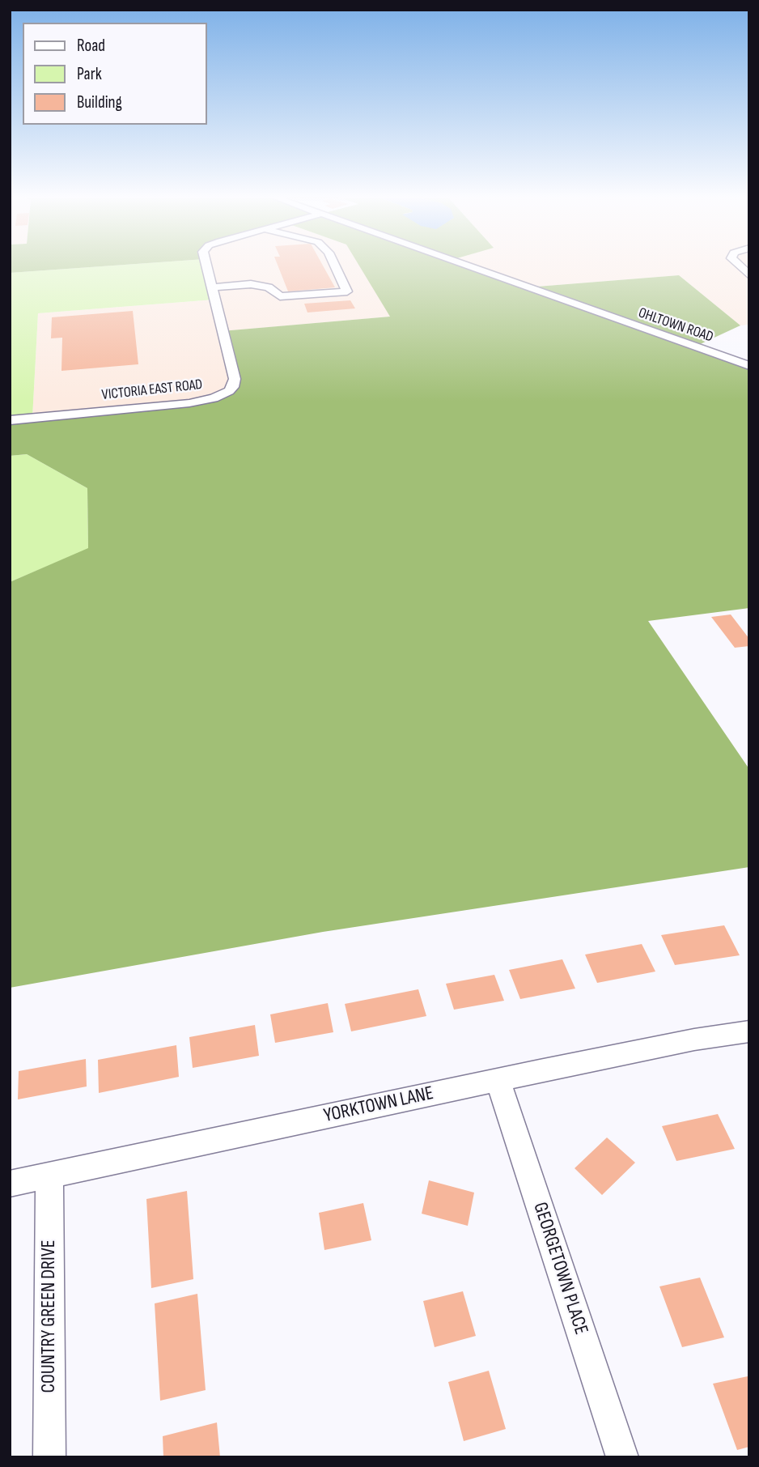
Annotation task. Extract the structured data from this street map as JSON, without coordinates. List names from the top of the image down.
{
  "streets": {
    "street": [
      "OHLTOWN ROAD",
      "VICTORIA EAST ROAD",
      "YORKTOWN LANE",
      "GEORGETOWN PLACE",
      "COUNTRY GREEN DRIVE"
    ]
  },
  "crossings": [
    ["YORKTOWN LANE", "GEORGETOWN PLACE"],
    ["YORKTOWN LANE", "COUNTRY GREEN DRIVE"]
  ],
  "legend": ["Road", "Park", "Building"]
}
